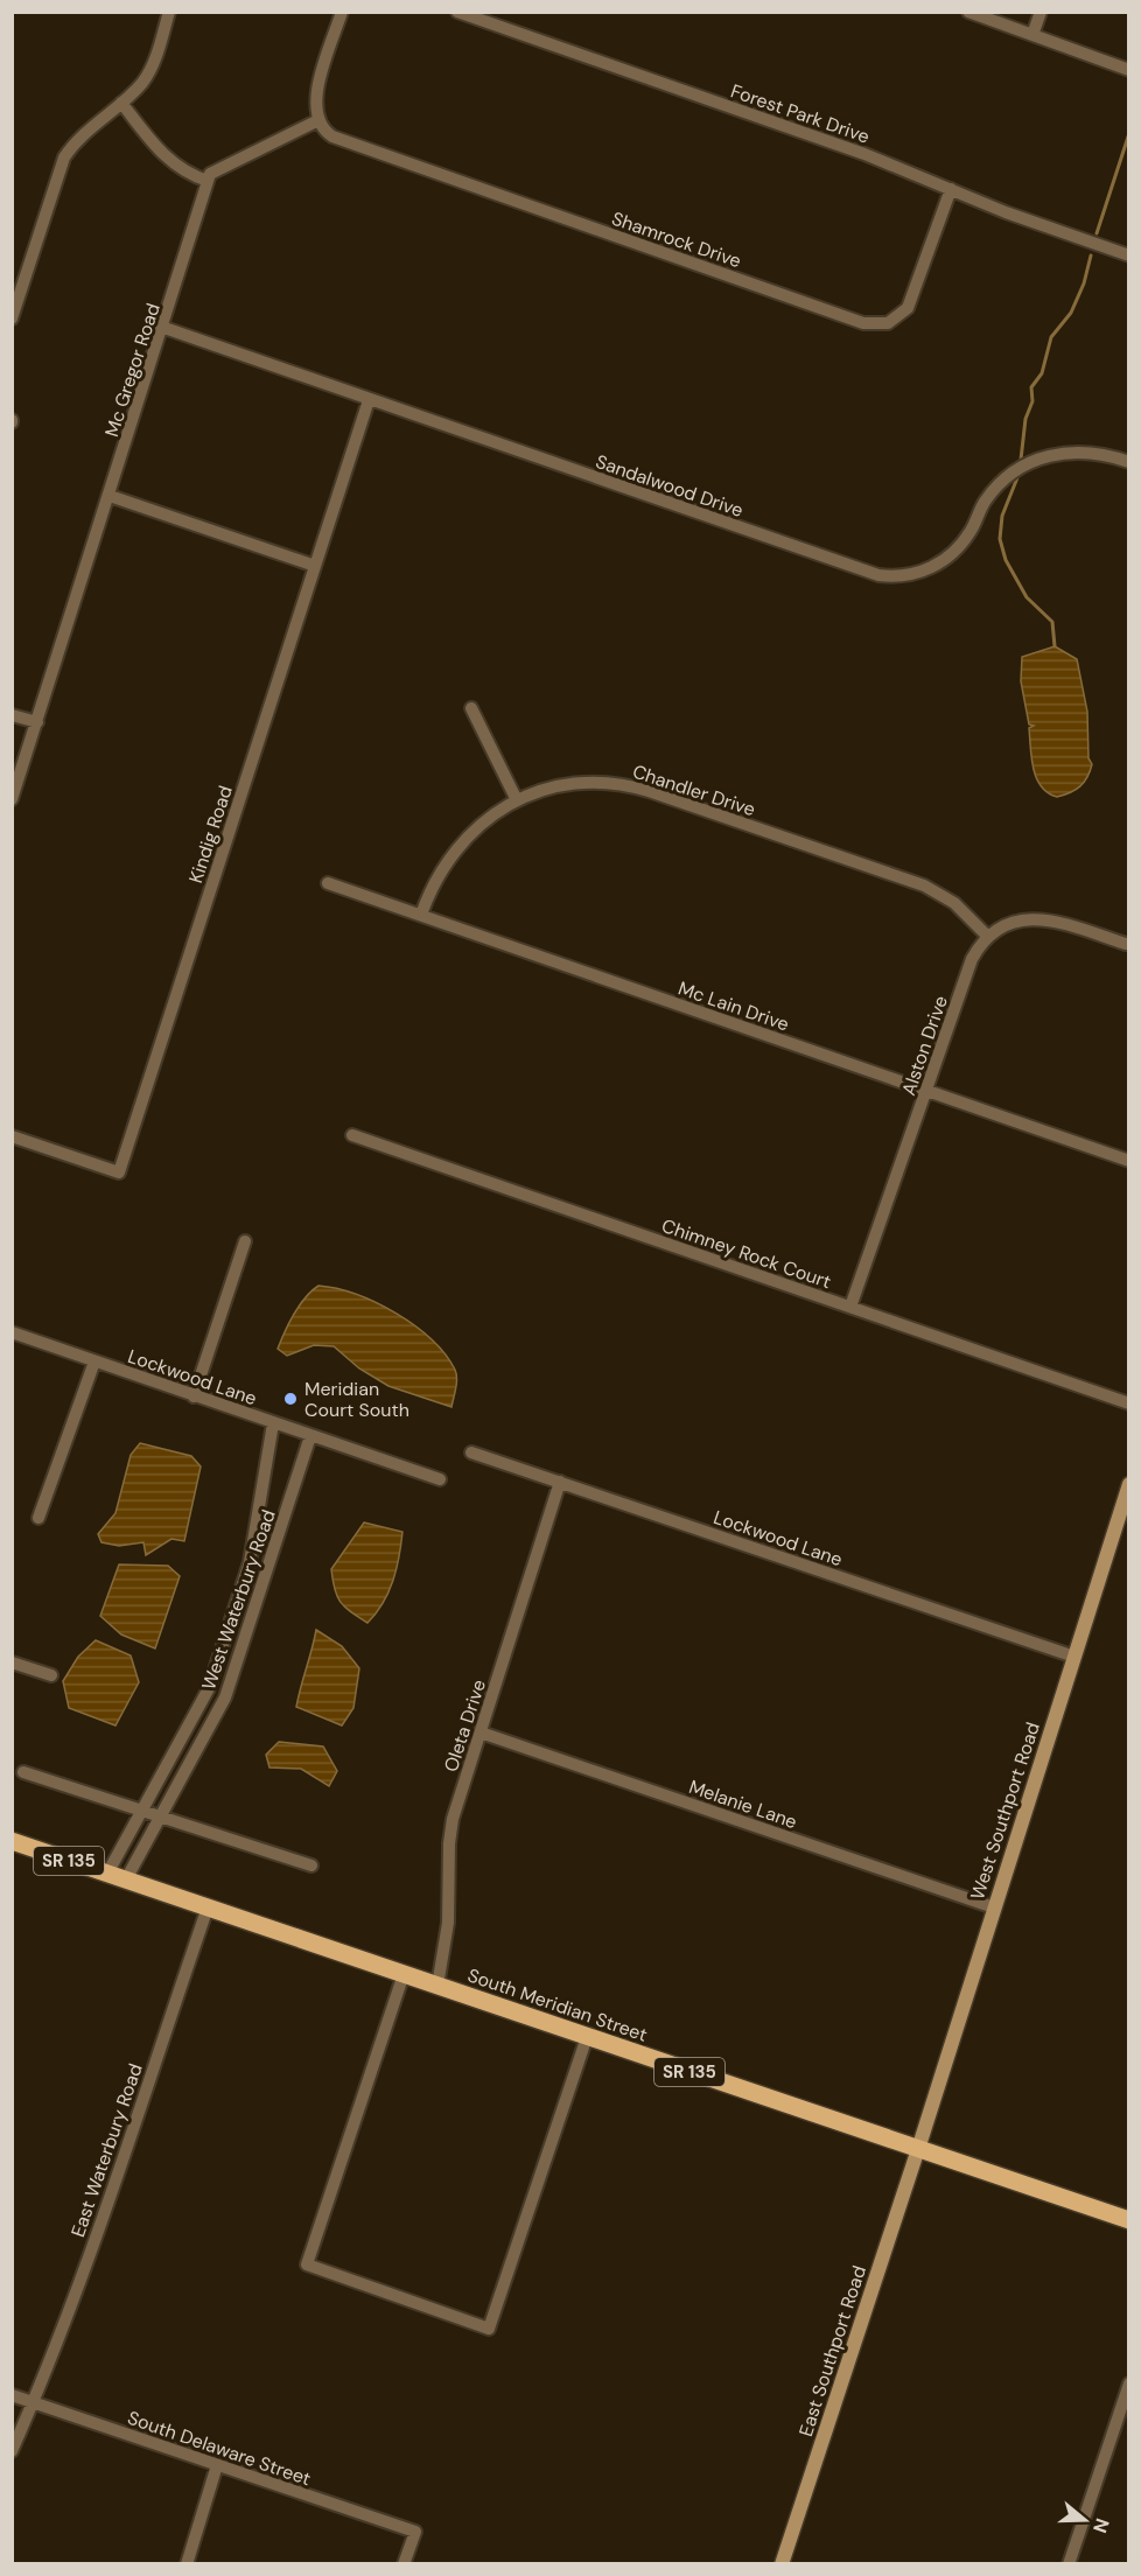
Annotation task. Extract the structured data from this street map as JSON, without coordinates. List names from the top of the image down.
{
  "streets": {
    "main road": [
      "West Southport Road",
      "SR 135",
      "South Meridian Street",
      "East Southport Road"
    ],
    "street": [
      "Forest Park Drive",
      "Shamrock Drive",
      "Mc Gregor Road",
      "Sandalwood Drive",
      "Chandler Drive",
      "Kindig Road",
      "Mc Lain Drive",
      "Alston Drive",
      "Chimney Rock Court",
      "Lockwood Lane",
      "West Waterbury Road",
      "Oleta Drive",
      "Melanie Lane",
      "East Waterbury Road",
      "South Delaware Street"
    ]
  },
  "crossings": [
    ["Forest Park Drive", "Shamrock Drive"],
    ["Mc Gregor Road", "Sandalwood Drive"],
    ["Sandalwood Drive", "Kindig Road"],
    ["Chandler Drive", "Mc Lain Drive"],
    ["Chandler Drive", "Alston Drive"],
    ["Mc Lain Drive", "Alston Drive"],
    ["Alston Drive", "Chimney Rock Court"],
    ["Lockwood Lane", "West Waterbury Road"],
    ["Lockwood Lane", "Oleta Drive"],
    ["Lockwood Lane", "West Southport Road"],
    ["West Waterbury Road", "South Meridian Street"],
    ["Oleta Drive", "Melanie Lane"],
    ["Oleta Drive", "South Meridian Street"],
    ["Melanie Lane", "West Southport Road"],
    ["West Southport Road", "South Meridian Street"],
    ["West Southport Road", "East Southport Road"],
    ["South Meridian Street", "East Waterbury Road"],
    ["South Meridian Street", "East Southport Road"],
    ["East Waterbury Road", "South Delaware Street"]
  ],
  "places": ["Meridian Court South"],
  "north": "right"
}
